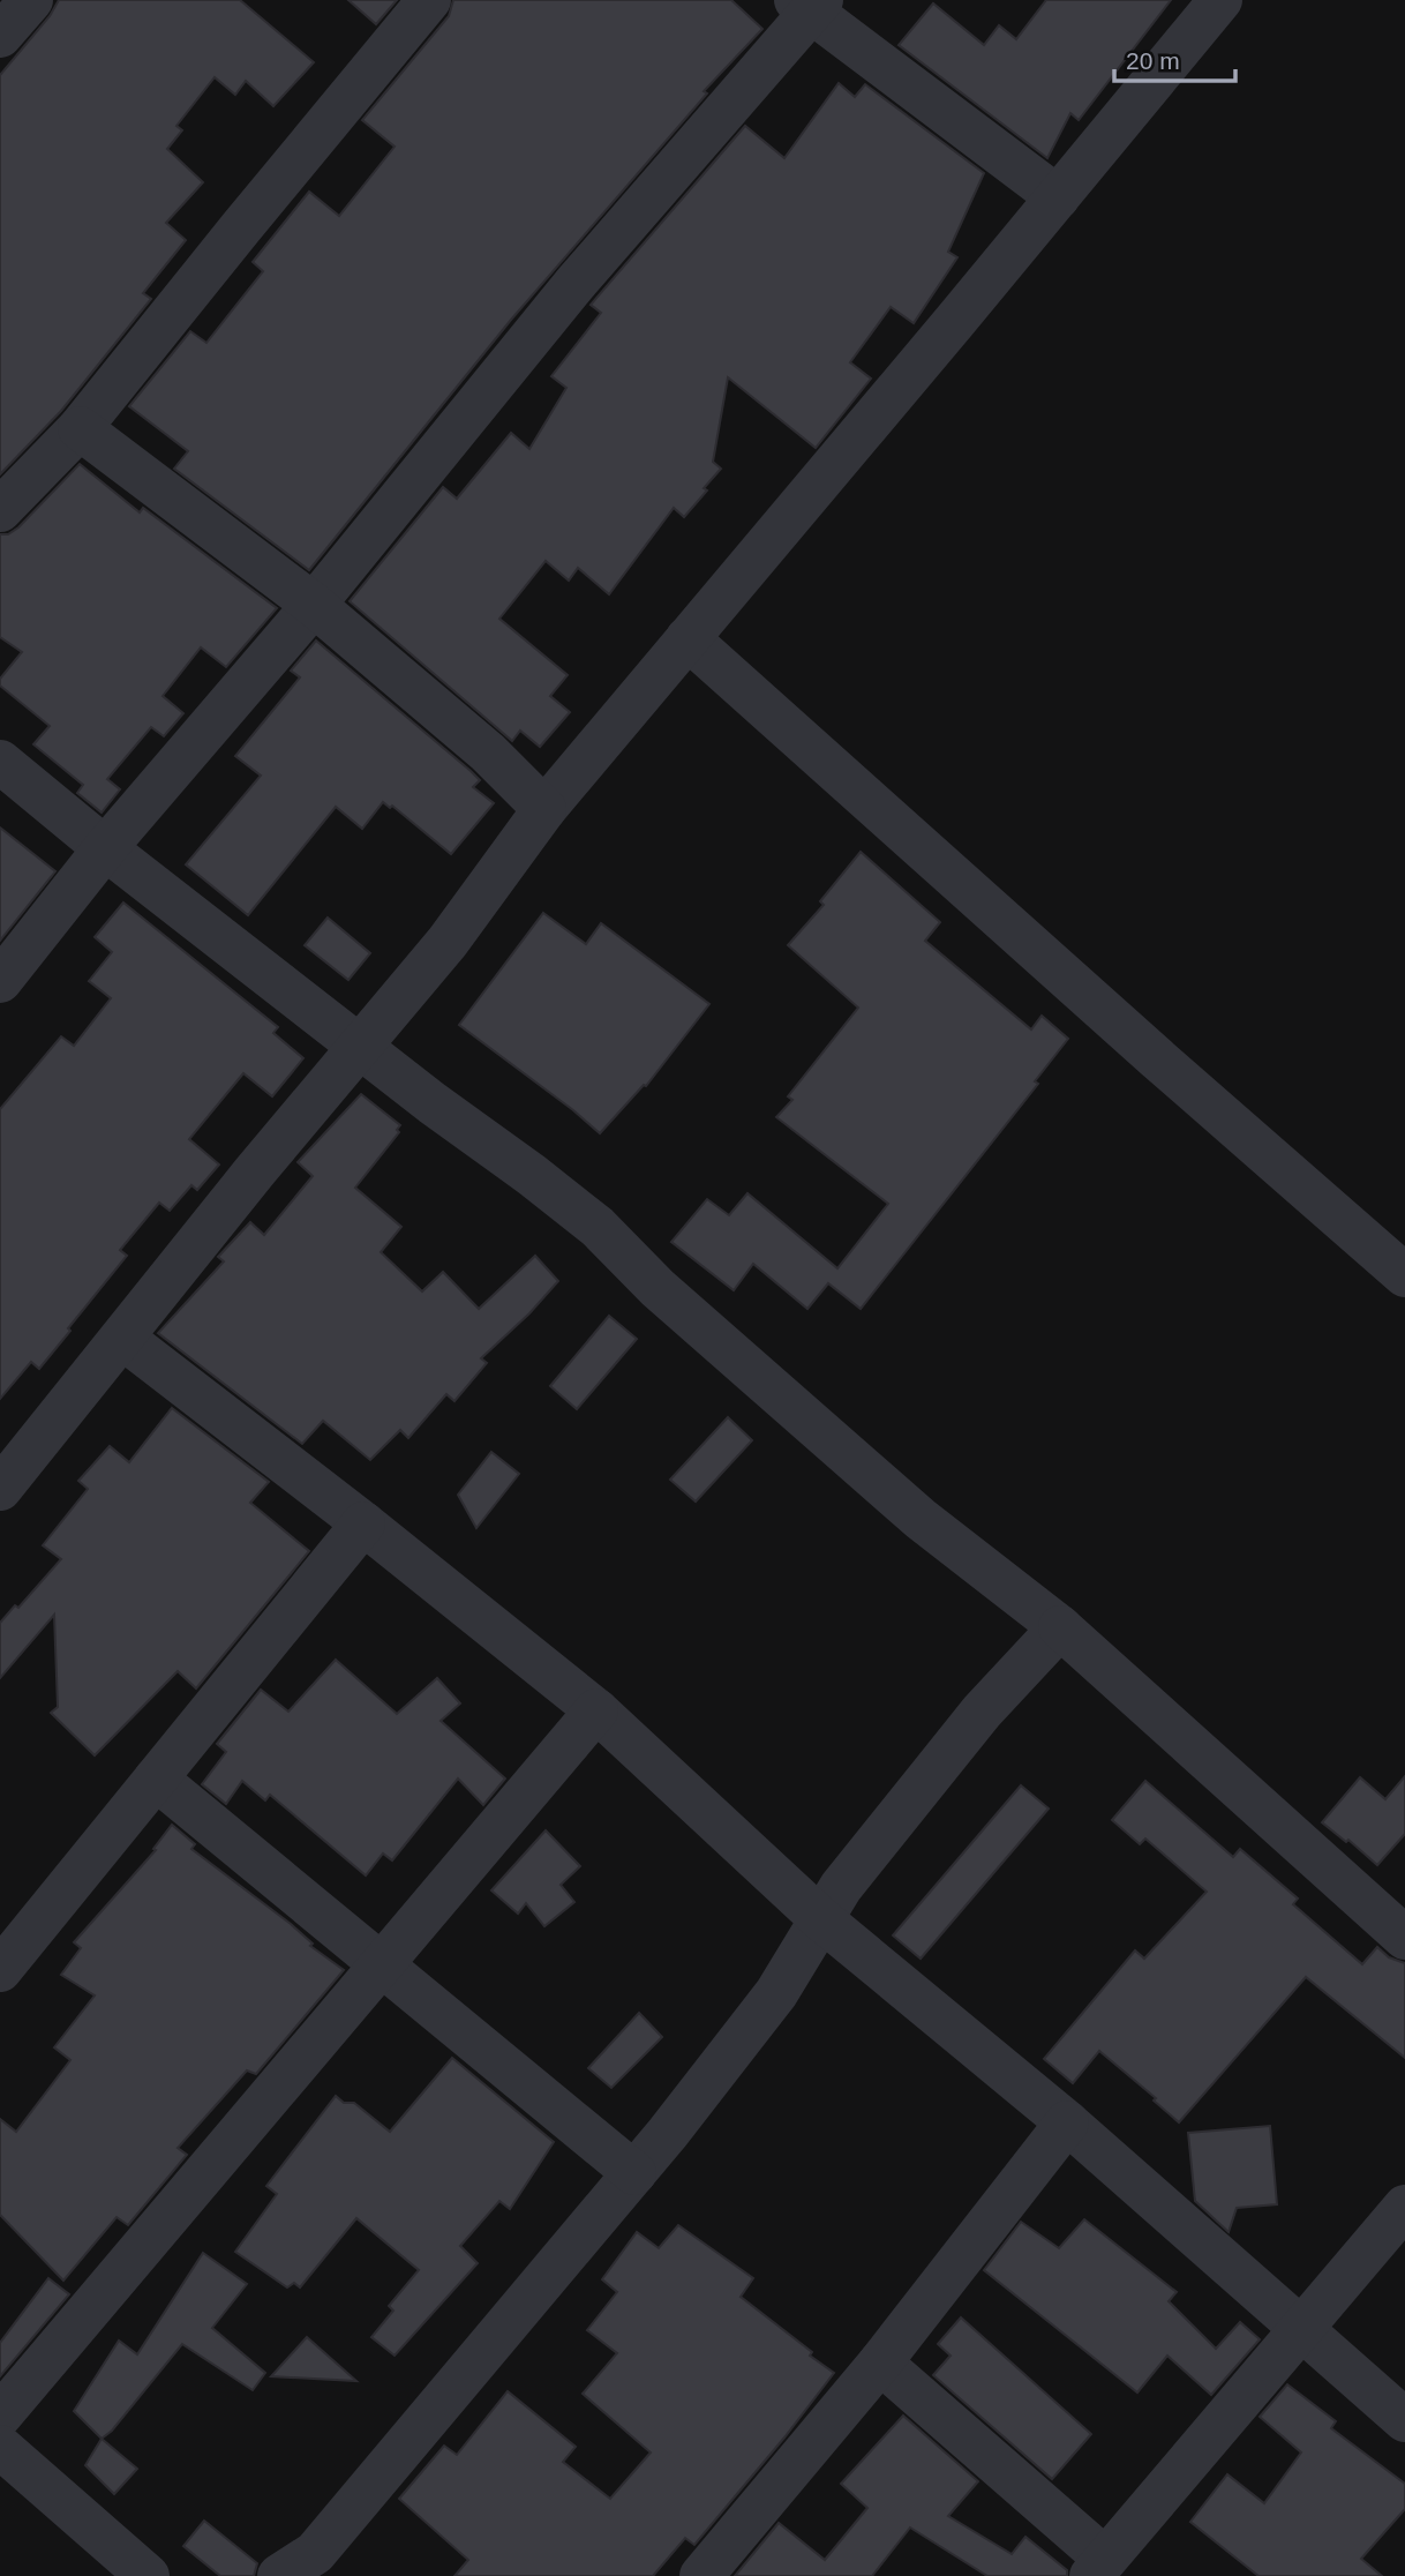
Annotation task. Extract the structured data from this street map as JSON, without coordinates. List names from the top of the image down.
{
  "scale_bar": "20 m"
}
